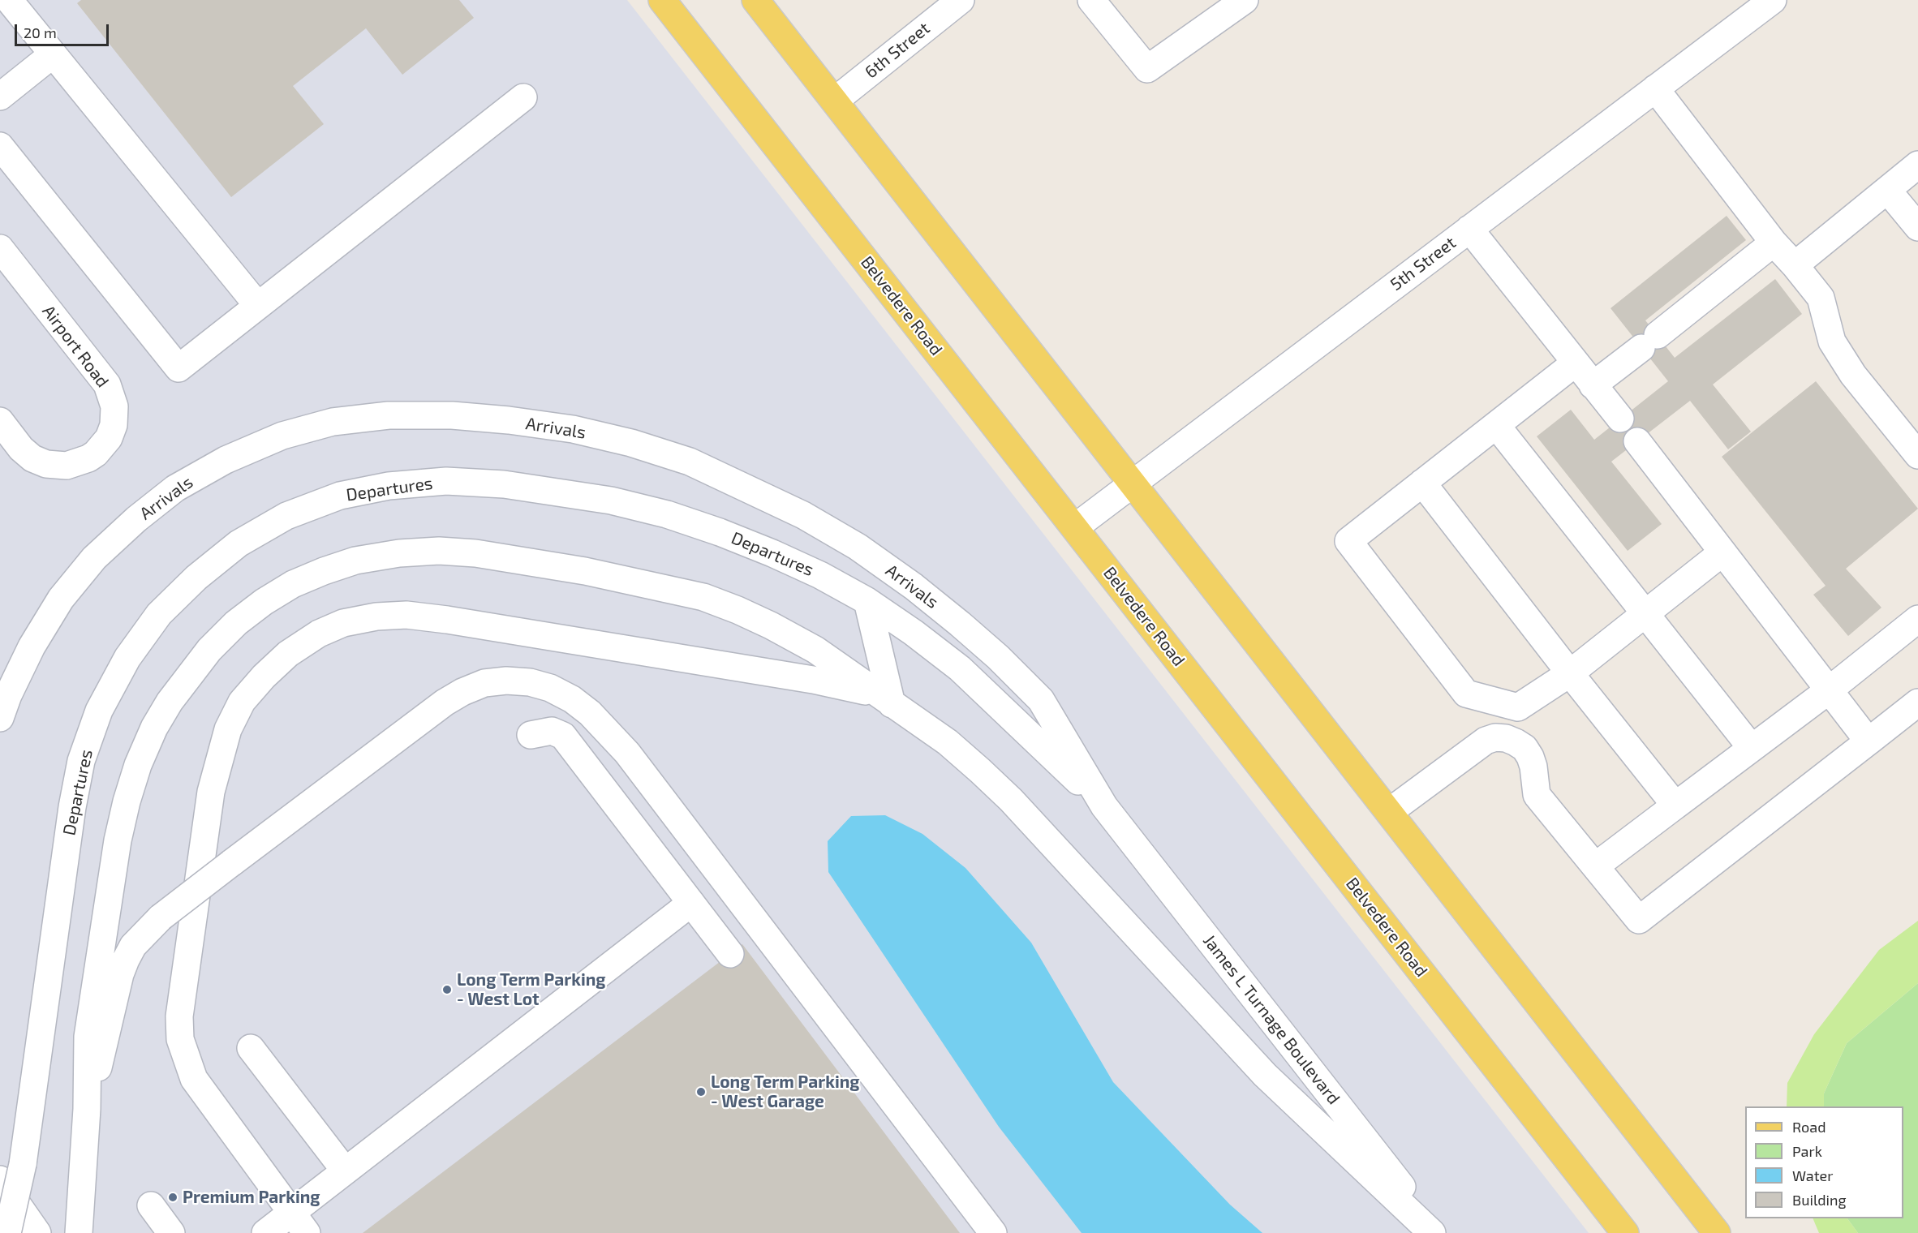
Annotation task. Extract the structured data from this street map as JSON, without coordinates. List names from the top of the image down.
{
  "streets": {
    "main road": ["Belvedere Road"],
    "street": [
      "6th Street",
      "5th Street",
      "Airport Road",
      "Arrivals",
      "Departures",
      "James L Turnage Boulevard"
    ]
  },
  "crossings": [
    ["5th Street", "Belvedere Road"],
    ["Arrivals", "Departures"],
    ["Arrivals", "James L Turnage Boulevard"],
    ["Departures", "James L Turnage Boulevard"]
  ],
  "places": ["Long Term Parking - West Lot", "Long Term Parking - West Garage", "Premium Parking"],
  "legend": [
    "Road",
    "Park",
    "Water",
    "Building"
  ],
  "scale_bar": "20 m"
}
